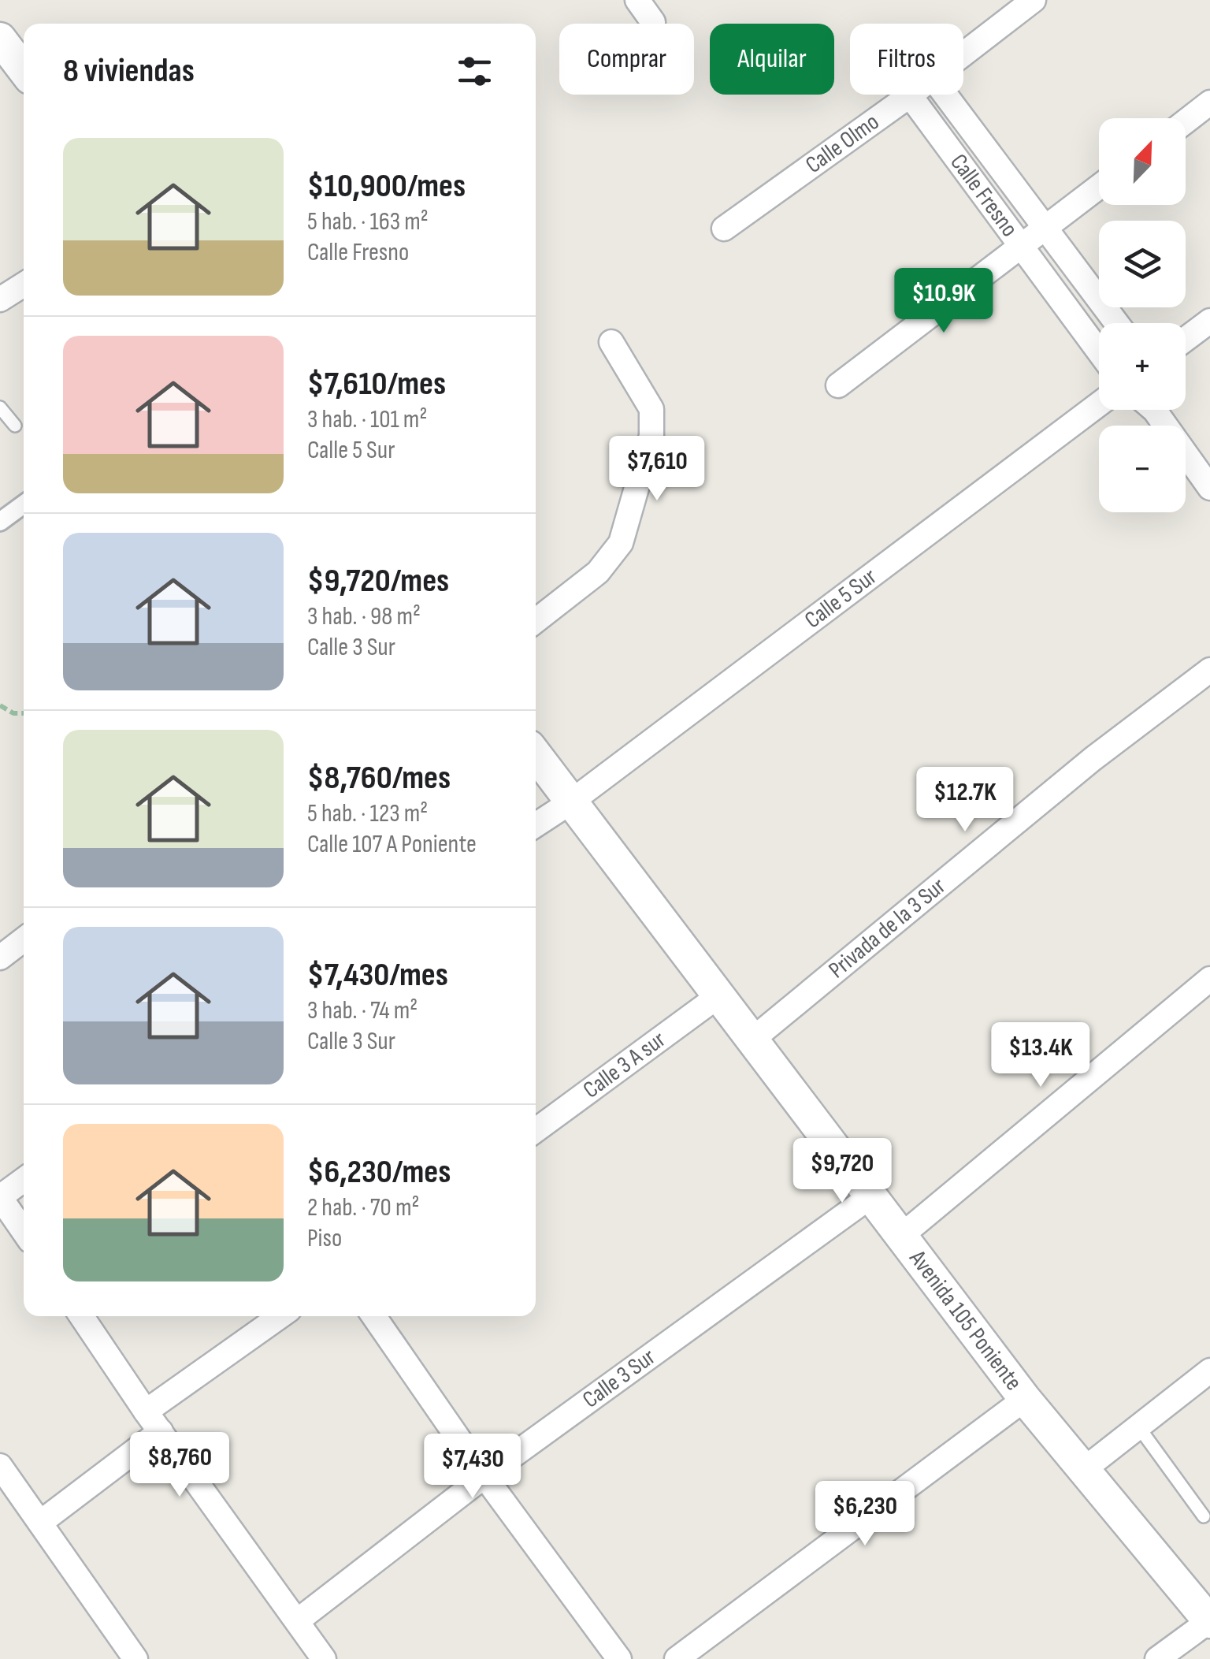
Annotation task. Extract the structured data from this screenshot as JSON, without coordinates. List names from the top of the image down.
{
  "streets": {
    "street": [
      "Calle Olmo",
      "Calle Fresno",
      "Calle 5 Sur",
      "Privada de la 3 Sur",
      "Calle 3 A sur",
      "Avenida 105 Poniente",
      "Calle 3 Sur"
    ]
  },
  "crossings": [
    ["Calle Olmo", "Calle Fresno"],
    ["Calle 5 Sur", "Avenida 105 Poniente"],
    ["Privada de la 3 Sur", "Avenida 105 Poniente"],
    ["Calle 3 A sur", "Avenida 105 Poniente"],
    ["Avenida 105 Poniente", "Calle 3 Sur"]
  ],
  "north": "top right",
  "page": {
    "chip": ["Comprar", "Alquilar", "Filtros"],
    "heading": "8 viviendas",
    "map_buttons": ["+", "−"],
    "list": [
      {
        "name": "$10,900/mes",
        "note": "5 hab. · 163 m² · Calle Fresno"
      },
      {
        "name": "$7,610/mes",
        "note": "3 hab. · 101 m² · Calle 5 Sur"
      },
      {
        "name": "$9,720/mes",
        "note": "3 hab. · 98 m² · Calle 3 Sur"
      },
      {
        "name": "$8,760/mes",
        "note": "5 hab. · 123 m² · Calle 107 A Poniente"
      },
      {
        "name": "$7,430/mes",
        "note": "3 hab. · 74 m² · Calle 3 Sur"
      },
      {
        "name": "$6,230/mes",
        "note": "2 hab. · 70 m² · Piso"
      }
    ],
    "price": [
      "$10.9K",
      "$7,610",
      "$12.7K",
      "$13.4K",
      "$9,720",
      "$8,760",
      "$7,430",
      "$6,230"
    ]
  }
}
